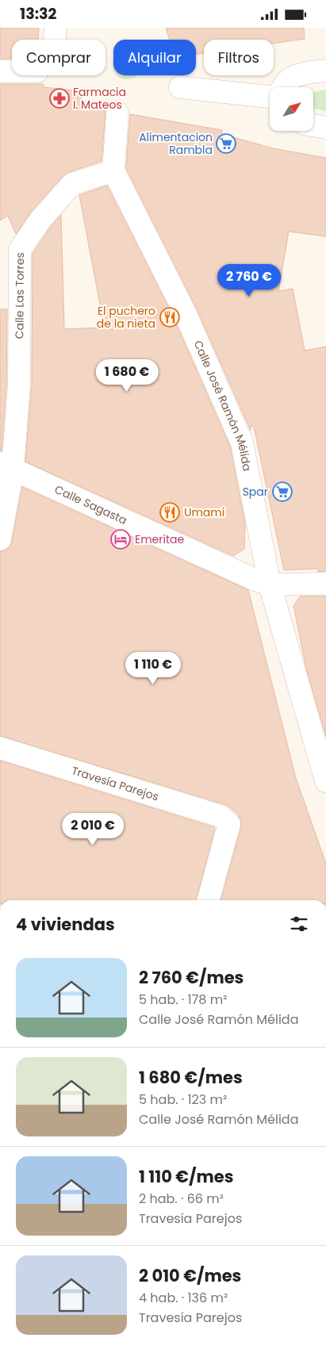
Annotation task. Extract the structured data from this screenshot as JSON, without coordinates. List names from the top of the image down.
{
  "streets": {
    "street": [
      "Calle Las Torres",
      "Calle José Ramón Mélida",
      "Calle Sagasta",
      "Travesía Parejos"
    ]
  },
  "crossings": [
    ["Calle Las Torres", "Calle José Ramón Mélida"],
    ["Calle Las Torres", "Calle Sagasta"],
    ["Calle José Ramón Mélida", "Calle Sagasta"]
  ],
  "places": {
    "pharmacy": ["Farmacia I. Mateos"],
    "supermarket": ["Alimentacion Rambla", "Spar"],
    "restaurant": ["El puchero de la nieta", "Umami"],
    "hotel": ["Emeritae"]
  },
  "north": "top right",
  "page": {
    "status": "13:32",
    "chip": ["Comprar", "Alquilar", "Filtros"],
    "price": [
      "2 760 €",
      "1 680 €",
      "1 110 €",
      "2 010 €"
    ],
    "heading": "4 viviendas",
    "list": [
      {
        "name": "2 760 €/mes",
        "note": "5 hab. · 178 m² · Calle José Ramón Mélida"
      },
      {
        "name": "1 680 €/mes",
        "note": "5 hab. · 123 m² · Calle José Ramón Mélida"
      },
      {
        "name": "1 110 €/mes",
        "note": "2 hab. · 66 m² · Travesía Parejos"
      },
      {
        "name": "2 010 €/mes",
        "note": "4 hab. · 136 m² · Travesía Parejos"
      }
    ]
  }
}
